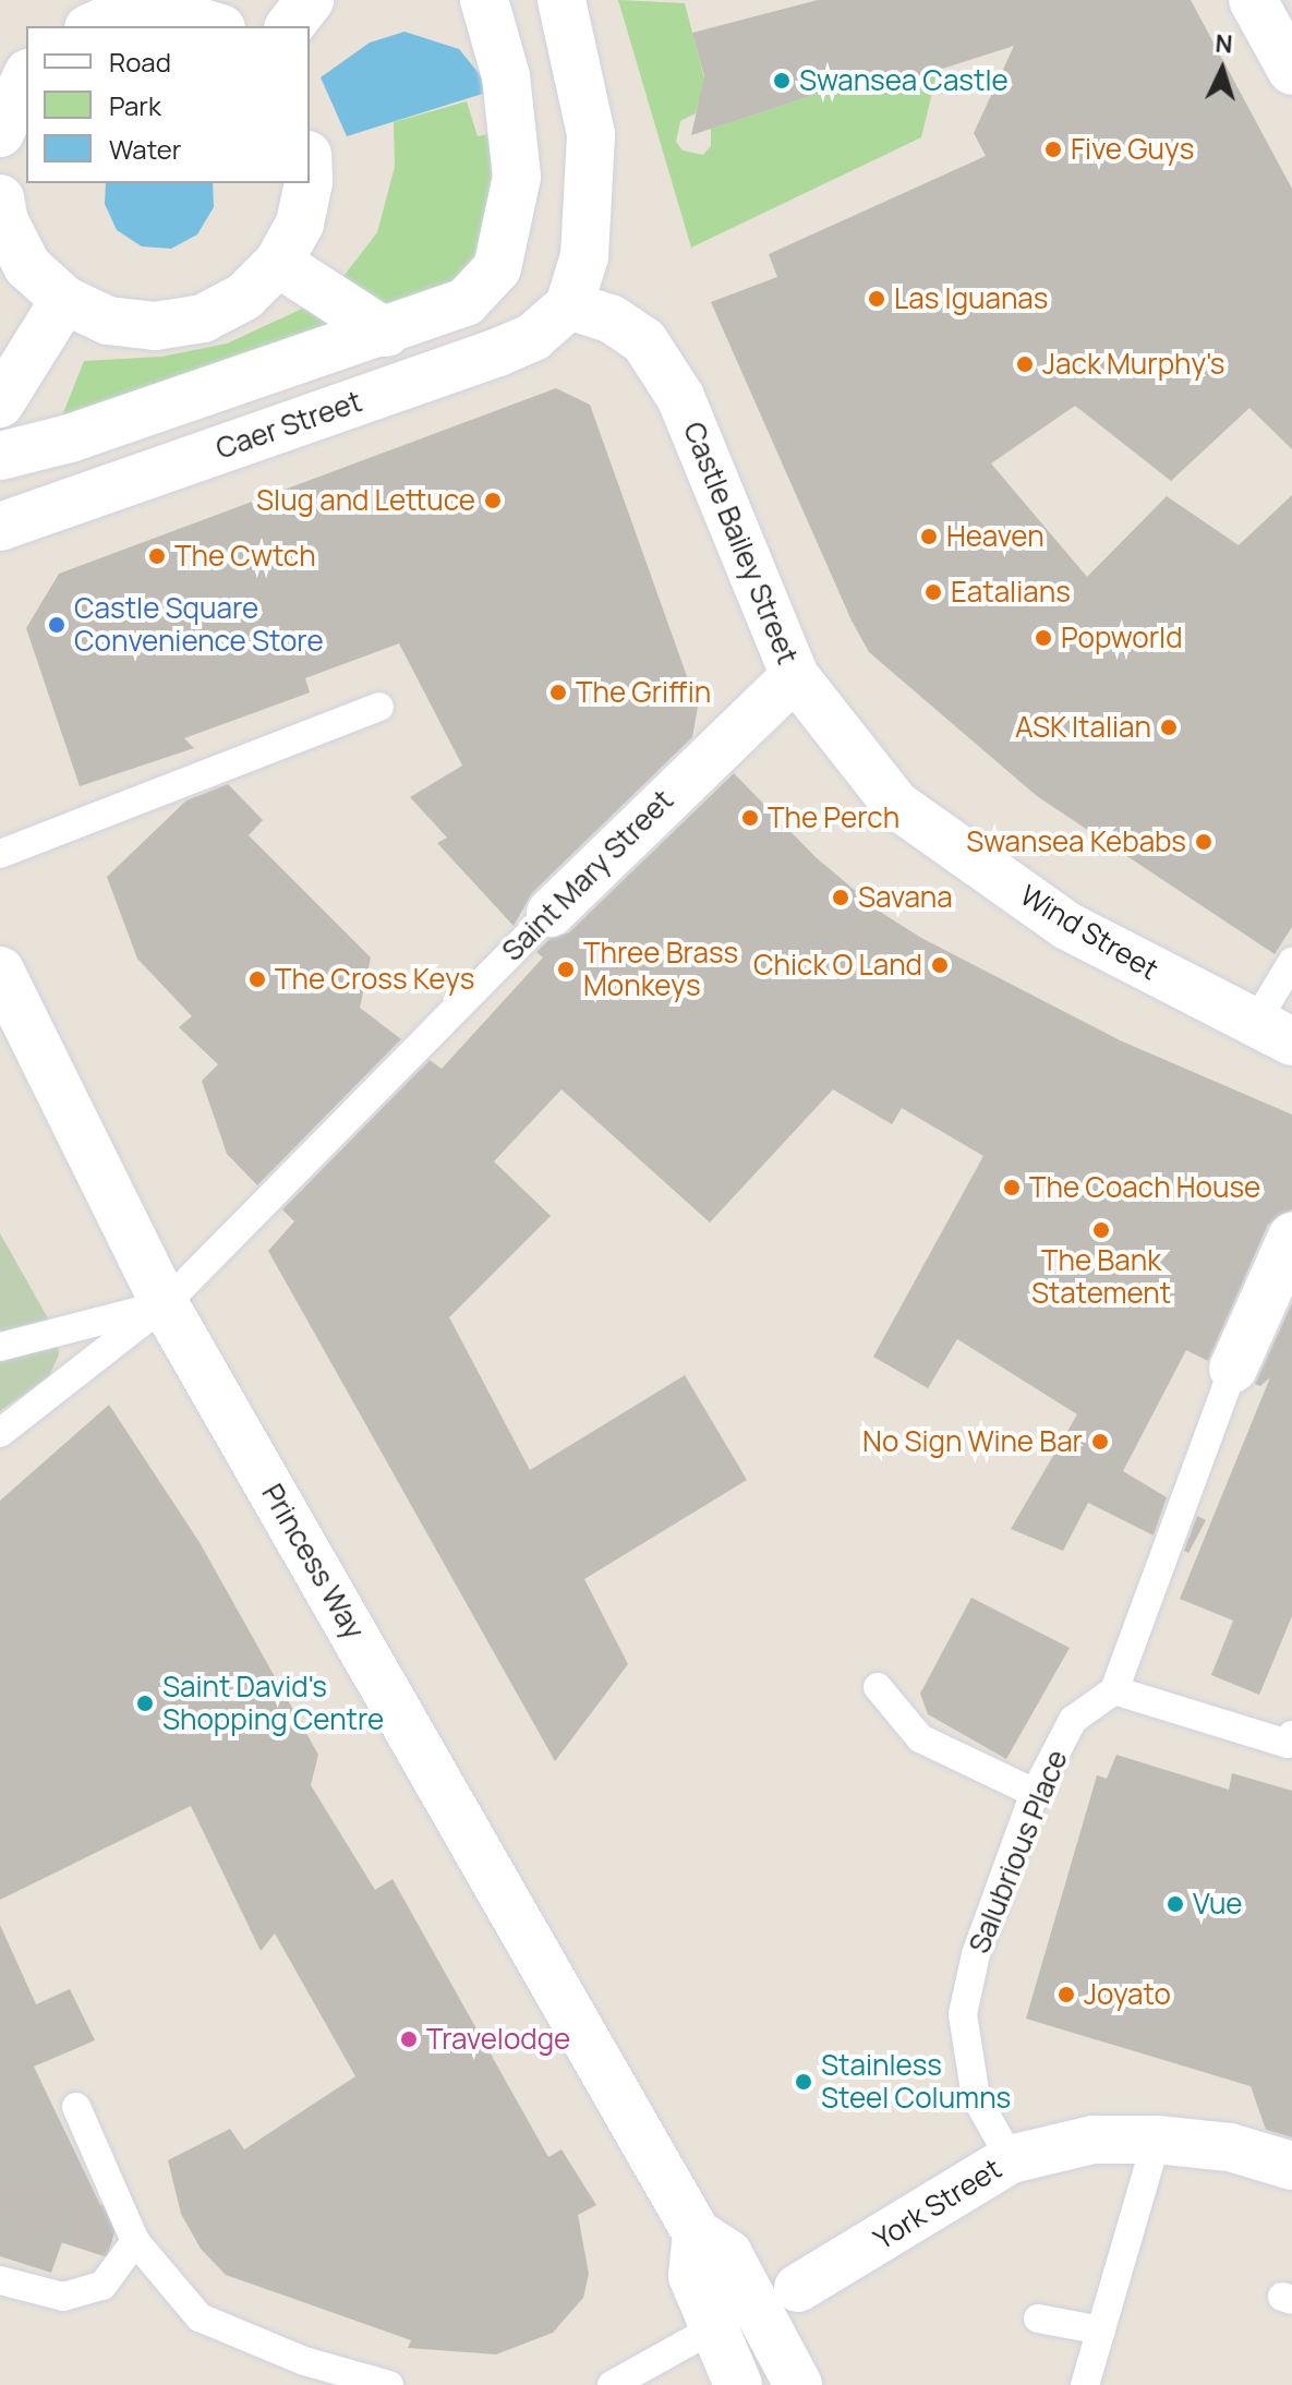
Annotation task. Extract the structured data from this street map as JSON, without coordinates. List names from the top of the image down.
{
  "streets": {
    "street": [
      "Caer Street",
      "Castle Bailey Street",
      "Saint Mary Street",
      "Wind Street",
      "Princess Way",
      "York Street"
    ],
    "lane": ["Salubrious Place"]
  },
  "crossings": [
    ["Caer Street", "Castle Bailey Street"],
    ["Castle Bailey Street", "Saint Mary Street"],
    ["Castle Bailey Street", "Wind Street"],
    ["Saint Mary Street", "Princess Way"],
    ["Princess Way", "York Street"],
    ["Salubrious Place", "York Street"]
  ],
  "places": [
    "Swansea Castle",
    "Five Guys",
    "Las Iguanas",
    "Jack Murphy's",
    "Slug and Lettuce",
    "Heaven",
    "The Cwtch",
    "Eatalians",
    "Castle Square Convenience Store",
    "Popworld",
    "The Griffin",
    "ASK Italian",
    "The Perch",
    "Swansea Kebabs",
    "Savana",
    "Chick O Land",
    "Three Brass Monkeys",
    "The Cross Keys",
    "The Coach House",
    "The Bank Statement",
    "No Sign Wine Bar",
    "Saint David's Shopping Centre",
    "Vue",
    "Joyato",
    "Travelodge",
    "Stainless Steel Columns"
  ],
  "legend": ["Road", "Park", "Water"],
  "north": "top"
}
